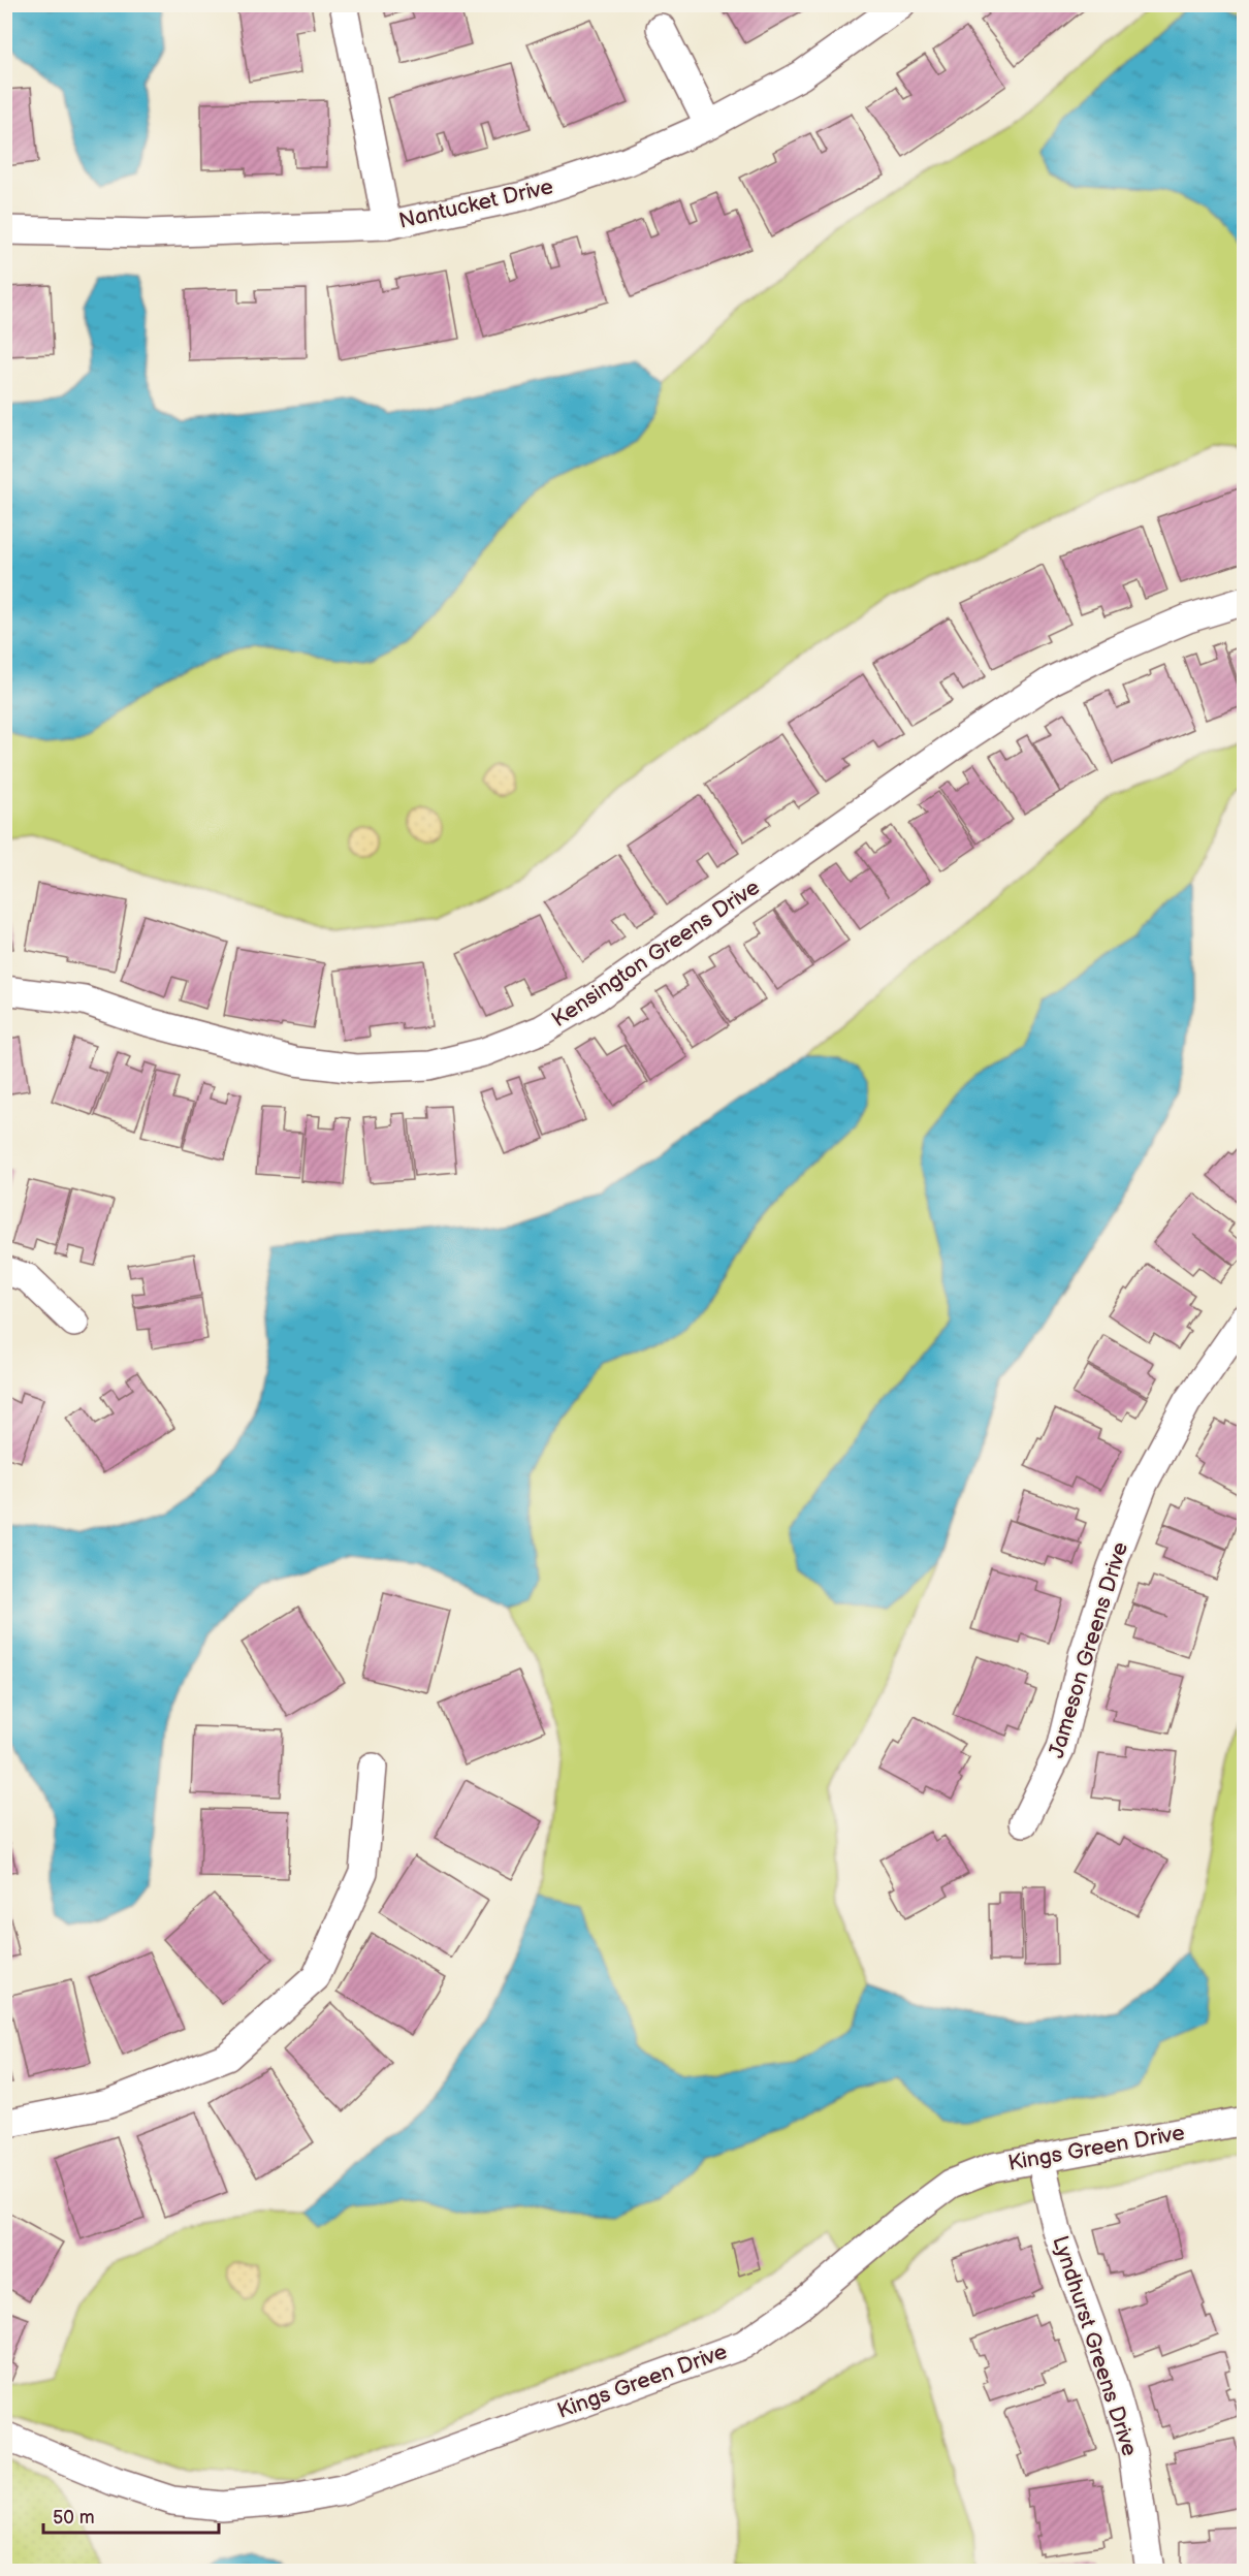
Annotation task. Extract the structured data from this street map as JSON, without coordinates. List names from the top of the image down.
{
  "streets": {
    "street": [
      "Nantucket Drive",
      "Kensington Greens Drive",
      "Jameson Greens Drive",
      "Kings Green Drive",
      "Lyndhurst Greens Drive"
    ]
  },
  "crossings": [
    ["Kings Green Drive", "Lyndhurst Greens Drive"]
  ],
  "scale_bar": "50 m"
}
